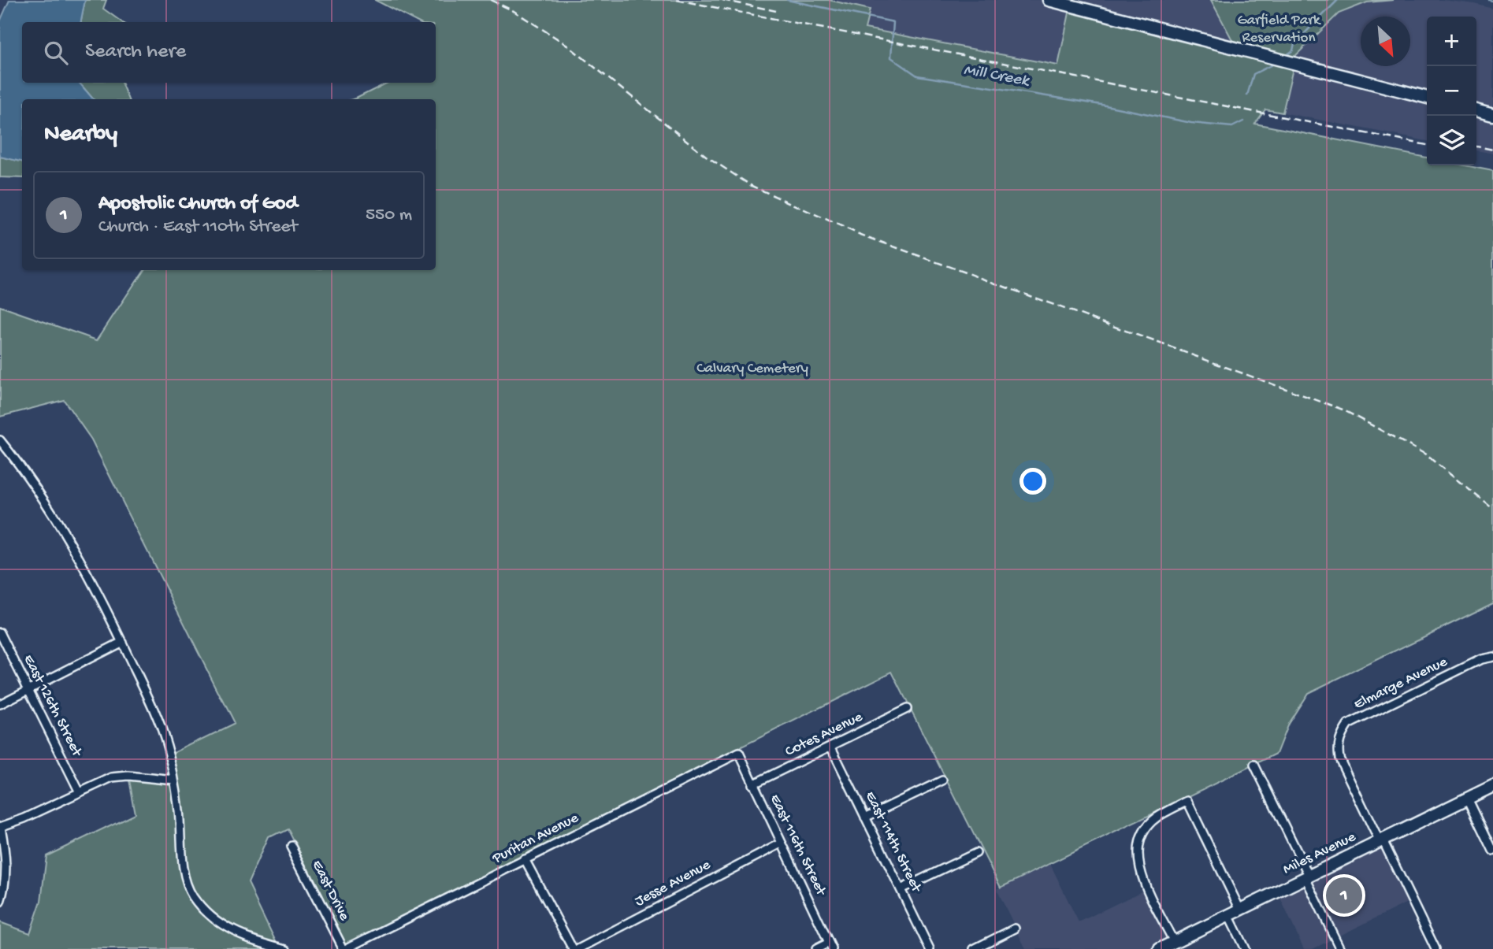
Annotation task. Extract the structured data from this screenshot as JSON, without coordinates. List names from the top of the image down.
{
  "streets": {
    "main road": ["Miles Avenue"],
    "street": [
      "Elmarge Avenue",
      "East 126th Street",
      "Cotes Avenue",
      "Puritan Avenue",
      "East 114th Street",
      "East 116th Street",
      "Jesse Avenue",
      "East Drive"
    ]
  },
  "crossings": [
    ["Elmarge Avenue", "Miles Avenue"],
    ["Cotes Avenue", "East 114th Street"],
    ["Cotes Avenue", "East 116th Street"],
    ["Puritan Avenue", "East 116th Street"],
    ["Puritan Avenue", "East Drive"],
    ["East 116th Street", "Jesse Avenue"]
  ],
  "water": ["Mill Creek"],
  "parks": ["Garfield Park Reservation", "Calvary Cemetery"],
  "north": "bottom right",
  "page": {
    "map_buttons": ["+", "−"],
    "search": "Search here",
    "heading": "Nearby",
    "list": [
      {
        "mark": "1",
        "name": "Apostolic Church of God",
        "note": "Church · East 110th Street",
        "value": "550 m"
      }
    ],
    "pins": "1"
  }
}
